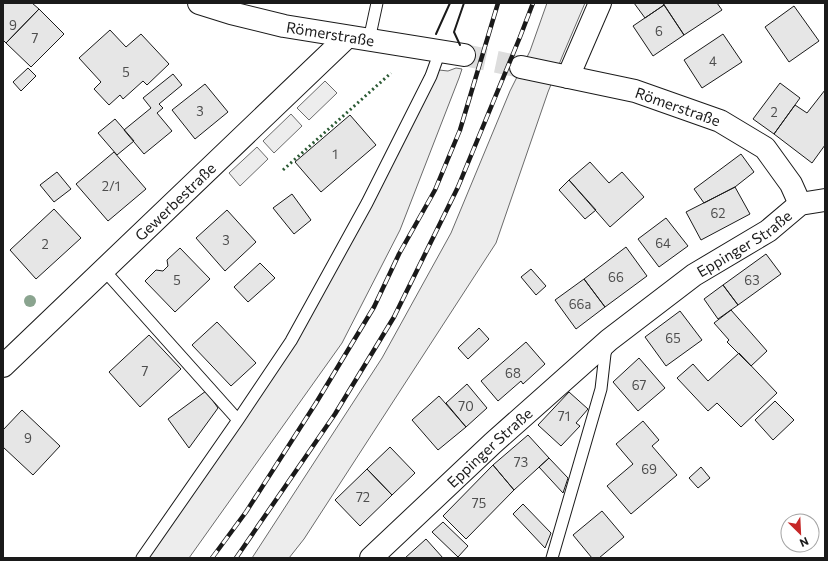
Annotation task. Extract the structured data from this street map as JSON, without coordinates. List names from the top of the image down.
{
  "streets": {
    "street": ["Römerstraße", "Gewerbestraße", "Eppinger Straße"]
  },
  "crossings": [
    ["Römerstraße", "Gewerbestraße"],
    ["Römerstraße", "Eppinger Straße"]
  ],
  "house_numbers": [
    "9",
    "6",
    "7",
    "4",
    "5",
    "3",
    "2",
    "1",
    "2/1",
    "62",
    "3",
    "64",
    "2",
    "66",
    "5",
    "63",
    "66a",
    "65",
    "7",
    "68",
    "67",
    "70",
    "71",
    "9",
    "73",
    "69",
    "72",
    "75"
  ],
  "north": "bottom right"
}
